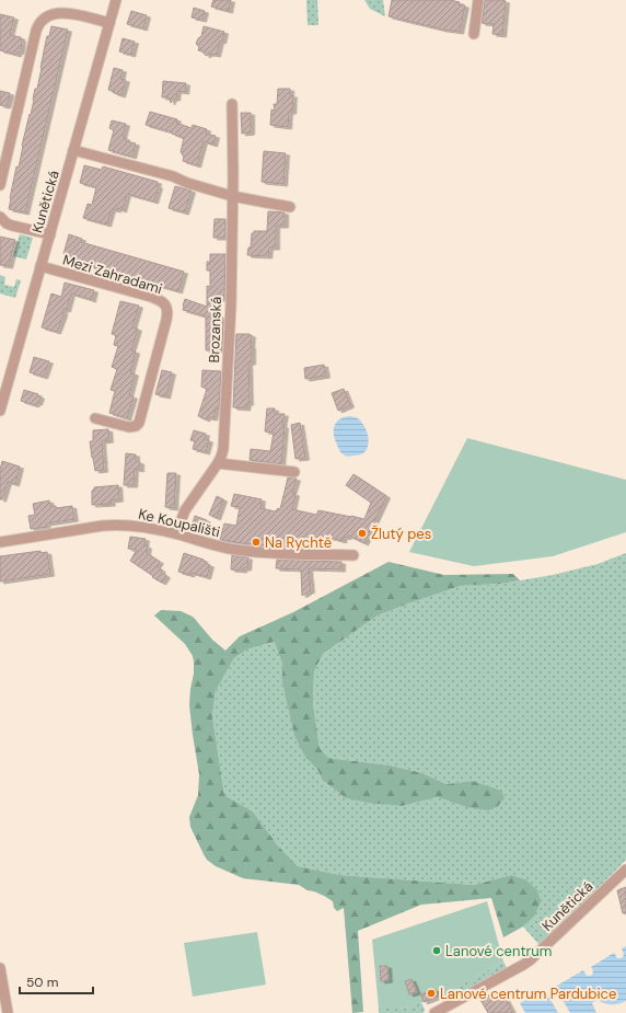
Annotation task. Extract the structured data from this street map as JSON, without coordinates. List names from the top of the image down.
{
  "streets": {
    "street": [
      "Kunětická",
      "Mezi Zahradami",
      "Brozanská",
      "Ke Koupališti"
    ]
  },
  "crossings": [
    ["Kunětická", "Mezi Zahradami"],
    ["Brozanská", "Ke Koupališti"]
  ],
  "places": [
    "Žlutý pes",
    "Na Rychtě",
    "Lanové centrum",
    "Lanové centrum Pardubice"
  ],
  "scale_bar": "50 m"
}
